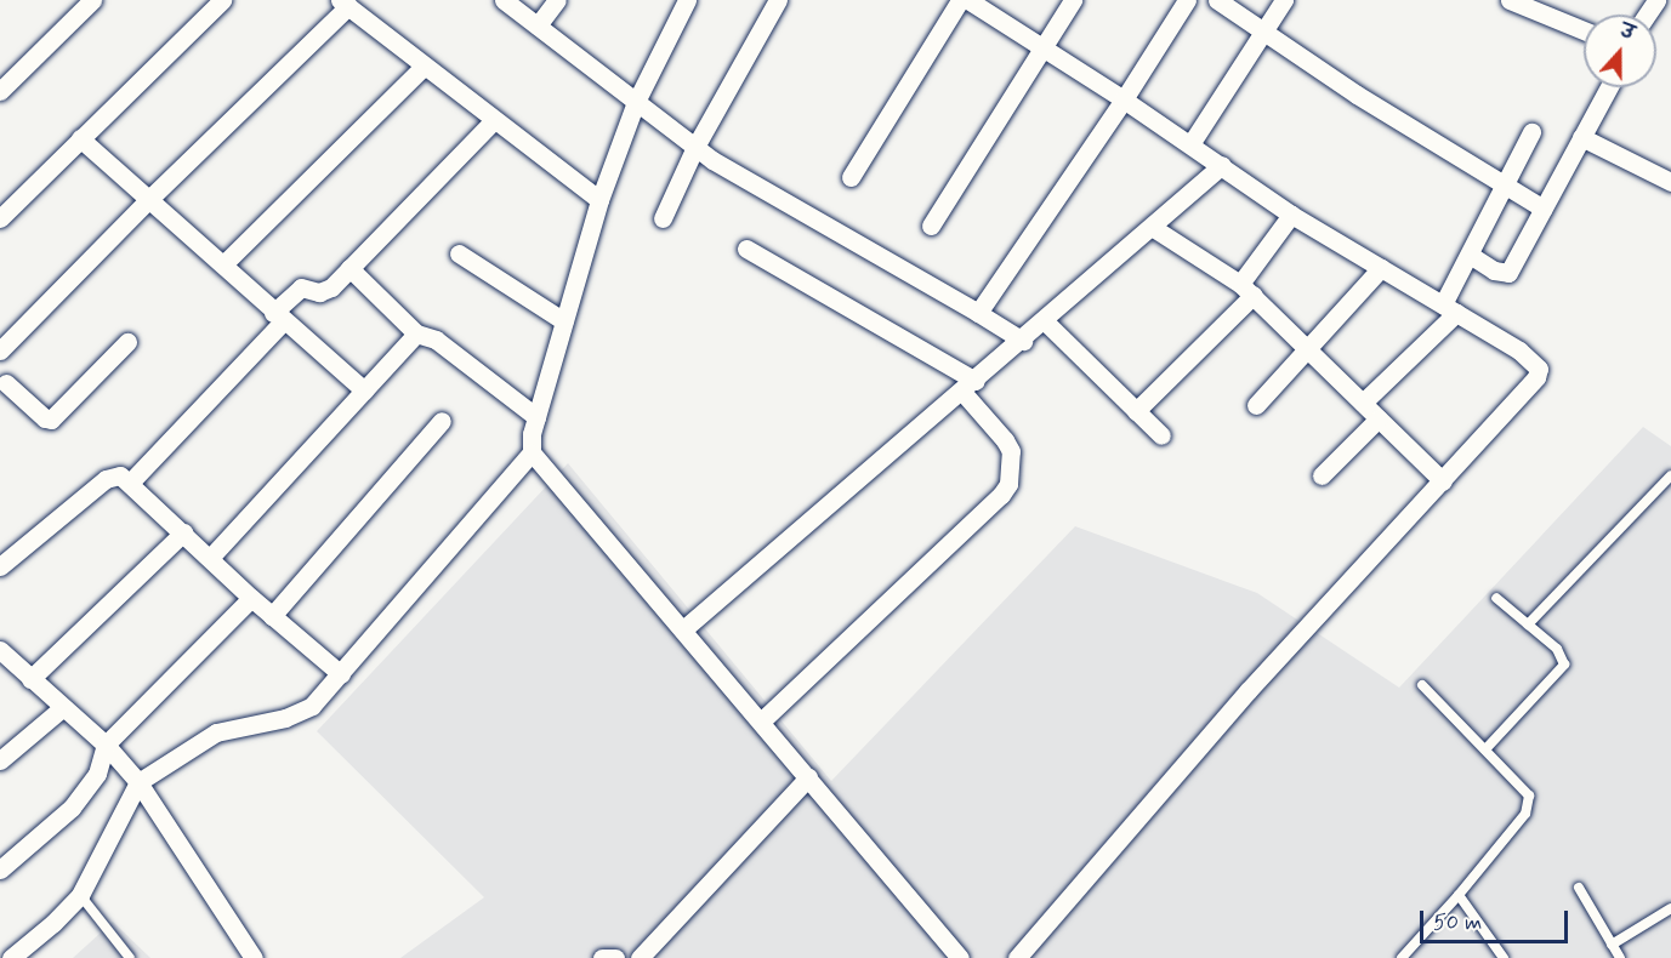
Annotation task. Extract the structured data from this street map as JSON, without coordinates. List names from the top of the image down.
{
  "scale_bar": "50 m",
  "north": "top"
}
